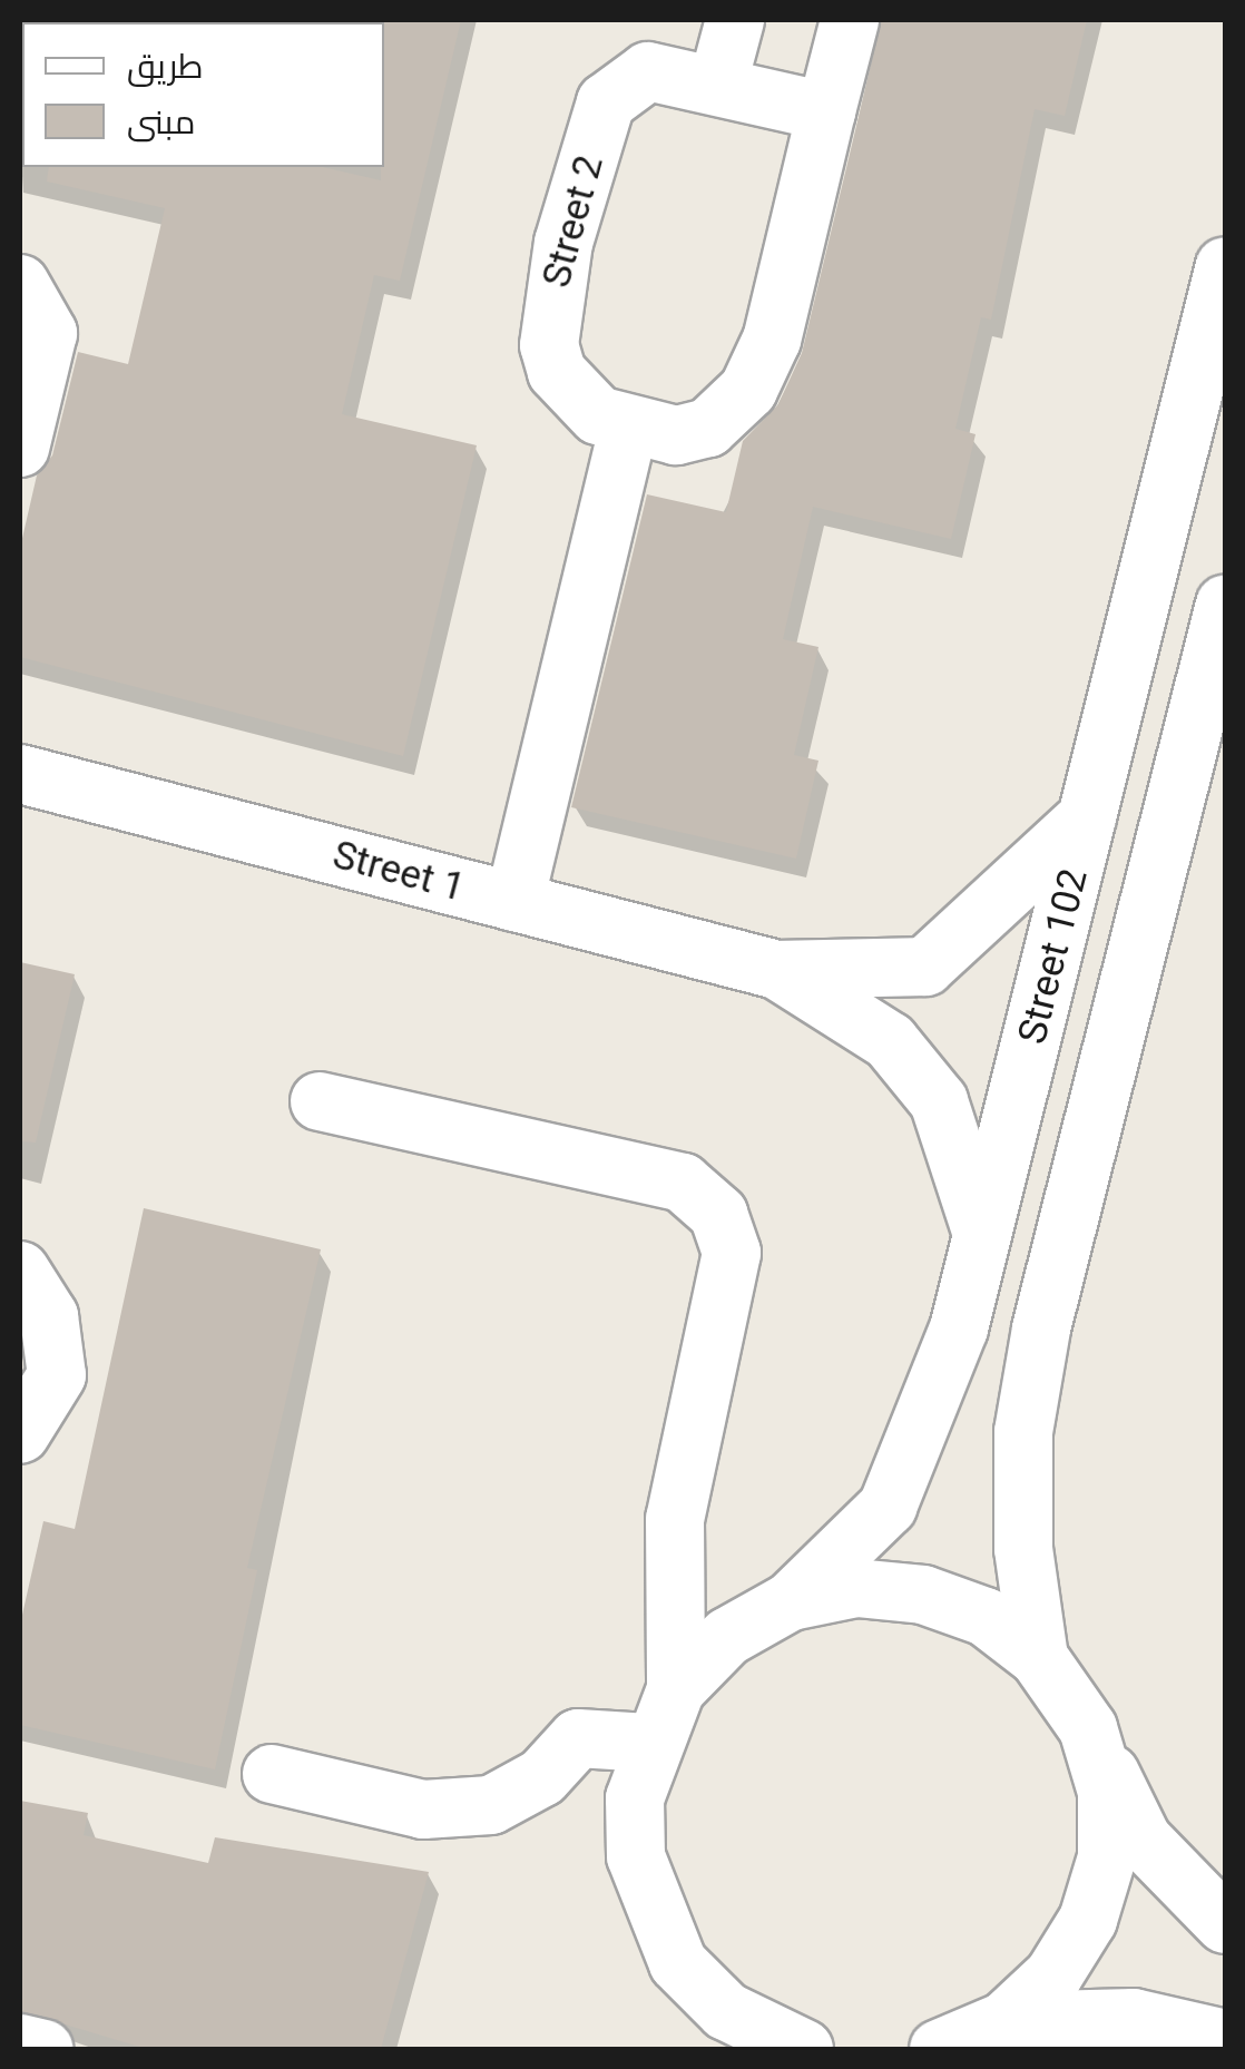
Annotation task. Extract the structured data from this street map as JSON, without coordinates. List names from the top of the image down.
{
  "streets": {
    "street": ["Street 2", "Street 1", "Street 102"]
  },
  "crossings": [
    ["Street 1", "Street 102"]
  ],
  "legend": ["طريق", "مبنى"]
}
